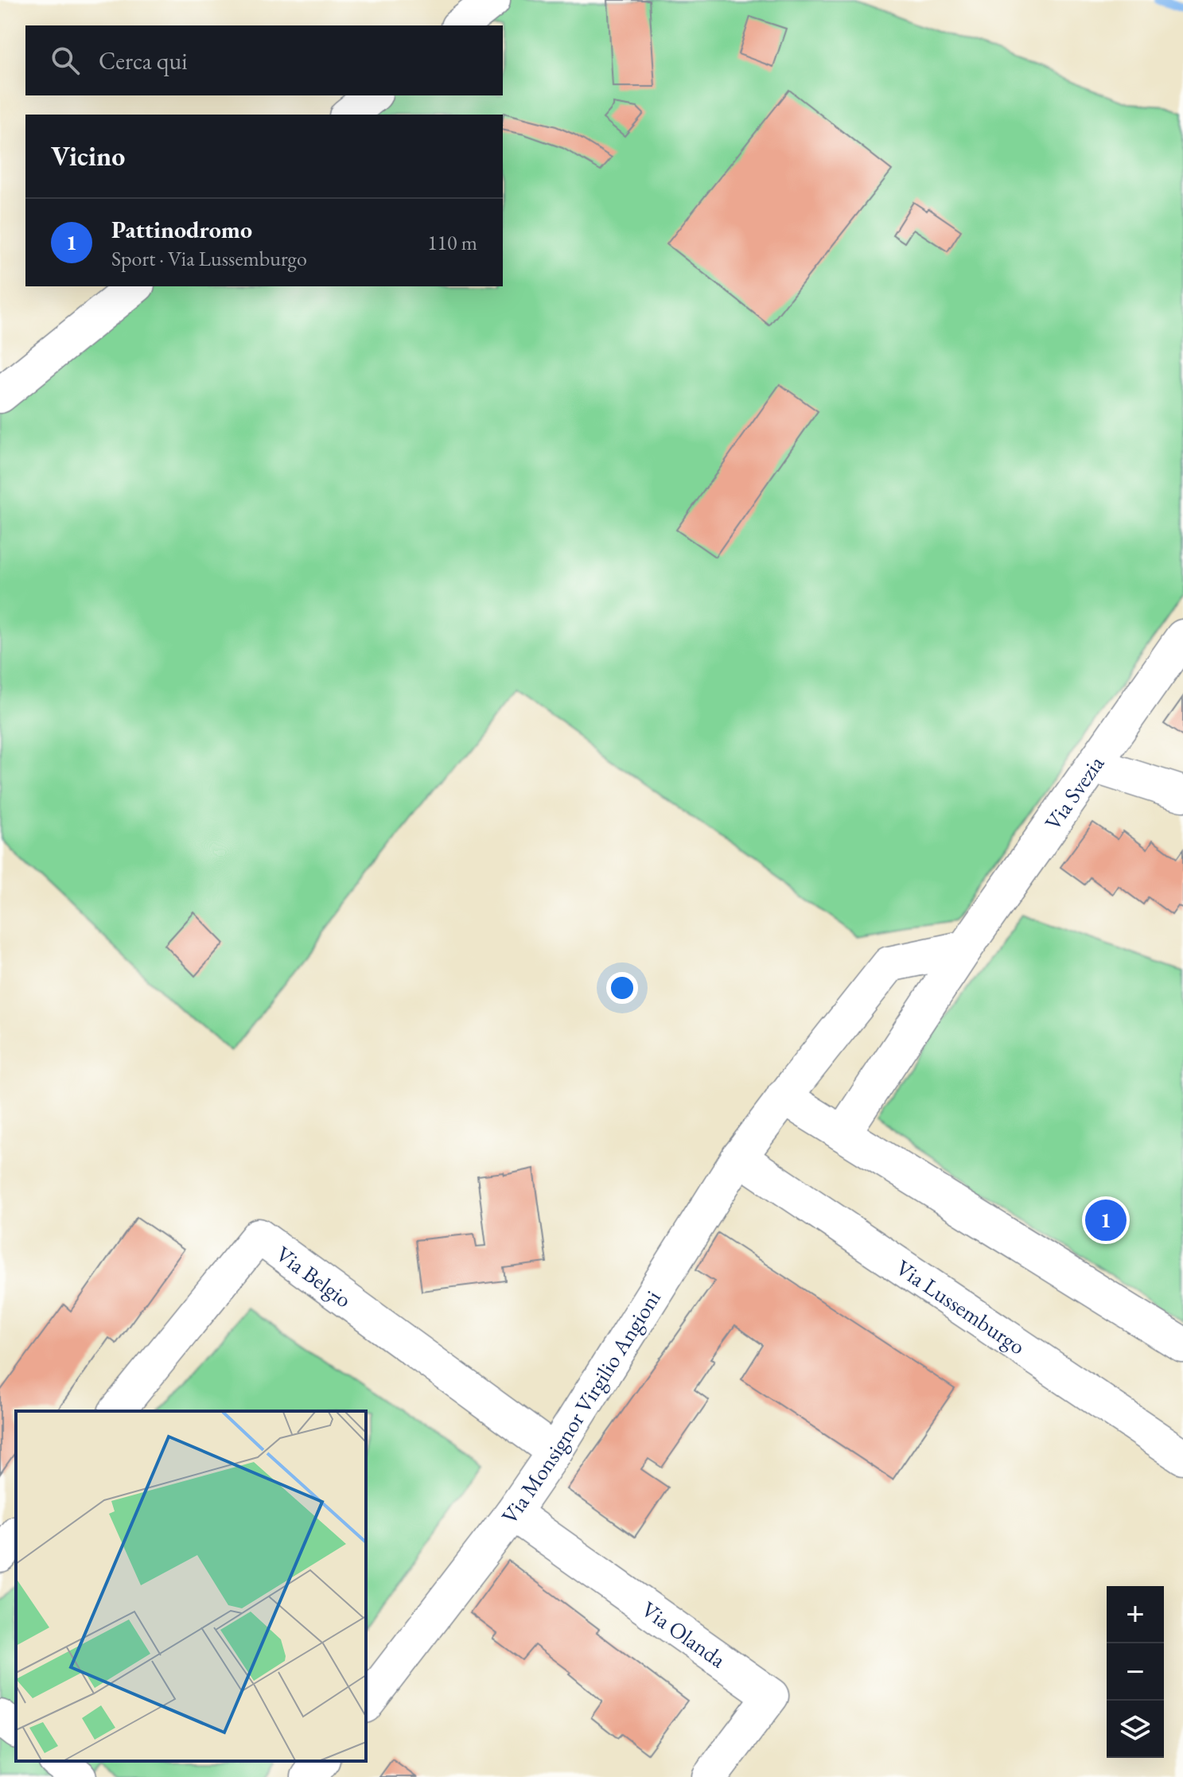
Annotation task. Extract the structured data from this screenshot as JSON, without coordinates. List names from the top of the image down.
{
  "streets": {
    "street": [
      "Via Svezia",
      "Via Belgio",
      "Via Lussemburgo",
      "Via Monsignor Virgilio Angioni",
      "Via Olanda"
    ]
  },
  "crossings": [
    ["Via Belgio", "Via Monsignor Virgilio Angioni"],
    ["Via Lussemburgo", "Via Monsignor Virgilio Angioni"],
    ["Via Monsignor Virgilio Angioni", "Via Olanda"]
  ],
  "page": {
    "search": "Cerca qui",
    "heading": "Vicino",
    "list": [
      {
        "mark": "1",
        "name": "Pattinodromo",
        "note": "Sport · Via Lussemburgo",
        "value": "110 m"
      }
    ],
    "pins": "1",
    "map_buttons": ["+", "−"]
  }
}
